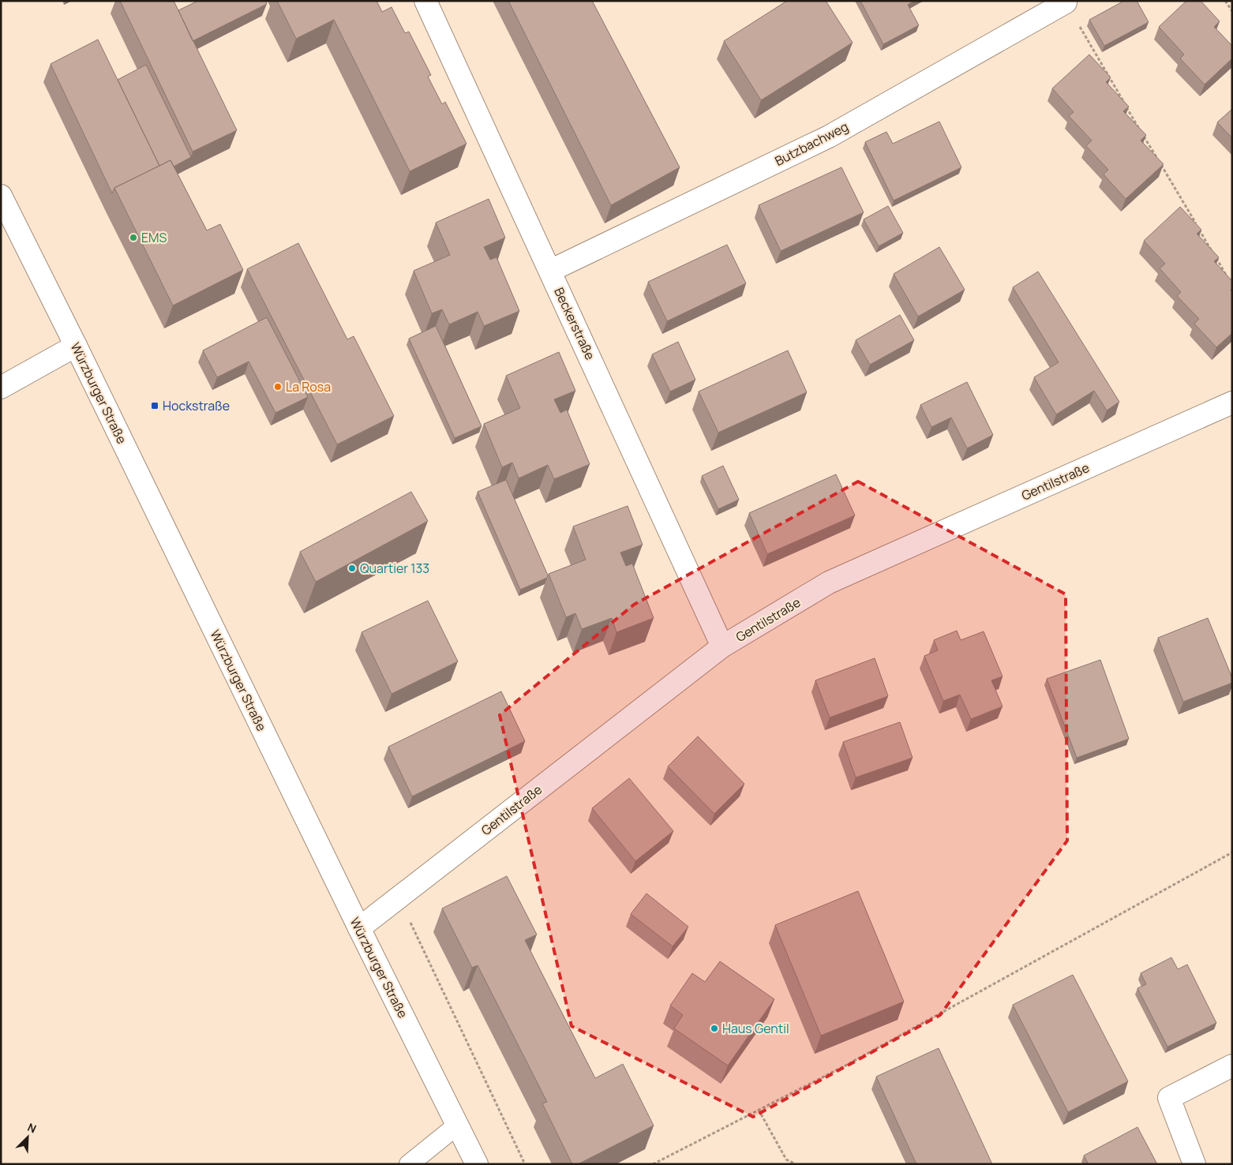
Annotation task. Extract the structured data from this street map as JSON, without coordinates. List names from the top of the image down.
{
  "streets": {
    "street": [
      "Butzbachweg",
      "Beckerstraße",
      "Würzburger Straße",
      "Gentilstraße"
    ]
  },
  "crossings": [
    ["Butzbachweg", "Beckerstraße"],
    ["Beckerstraße", "Gentilstraße"],
    ["Würzburger Straße", "Gentilstraße"]
  ],
  "places": {
    "other": [
      "EMS",
      "La Rosa",
      "Quartier 133",
      "Haus Gentil"
    ],
    "transit": ["Hockstraße"]
  },
  "north": "top right"
}
